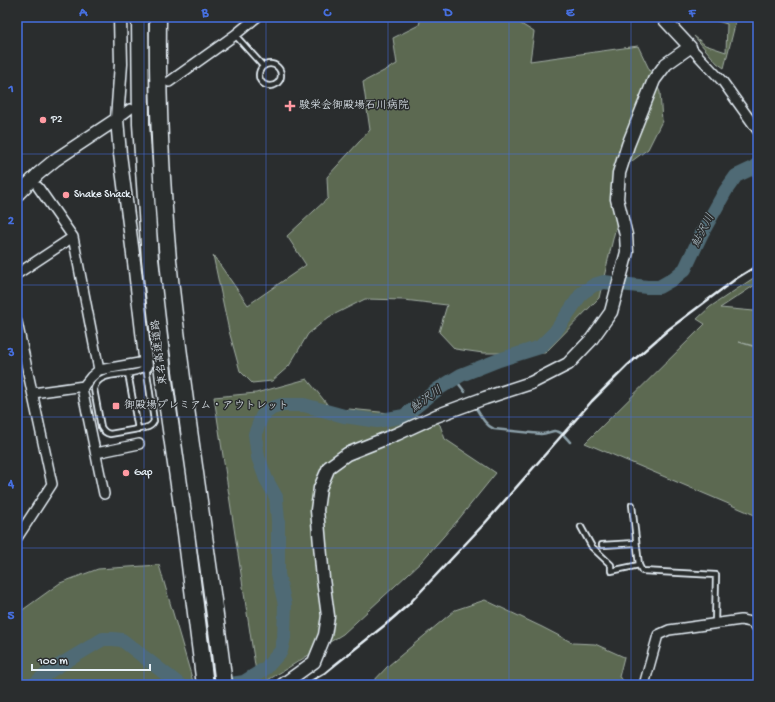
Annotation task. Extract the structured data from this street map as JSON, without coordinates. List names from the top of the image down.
{
  "streets": {
    "highway": ["東名高速道路"]
  },
  "water": ["鮎沢川"],
  "places": {
    "health": ["駿栄会御殿場石川病院"],
    "other": ["P2", "Shake Shack", "Gap"],
    "transit": ["御殿場プレミアム・アウトレット"]
  },
  "scale_bar": "100 m",
  "grid": {
    "columns": [
      "A",
      "B",
      "C",
      "D",
      "E",
      "F"
    ],
    "rows": [
      "1",
      "2",
      "3",
      "4",
      "5"
    ]
  }
}
